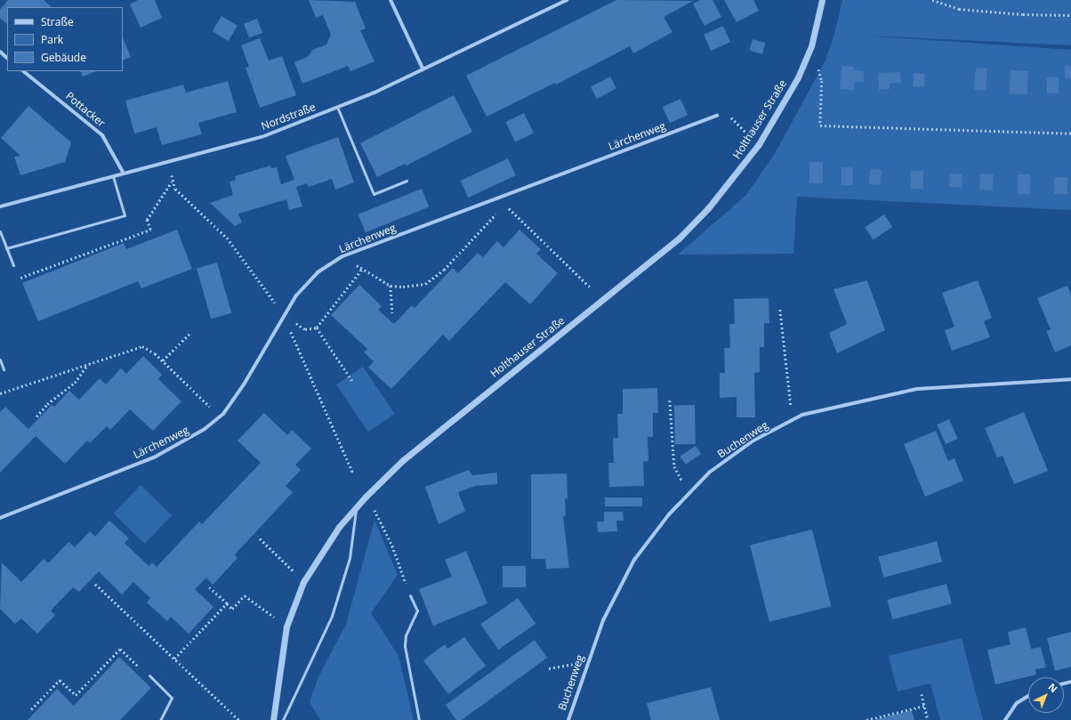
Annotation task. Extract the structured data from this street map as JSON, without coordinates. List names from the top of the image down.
{
  "streets": {
    "street": [
      "Pottacker",
      "Nordstraße",
      "Holthauser Straße",
      "Lärchenweg",
      "Buchenweg"
    ]
  },
  "crossings": [
    ["Pottacker", "Nordstraße"]
  ],
  "legend": ["Straße", "Park", "Gebäude"],
  "north": "top right"
}
